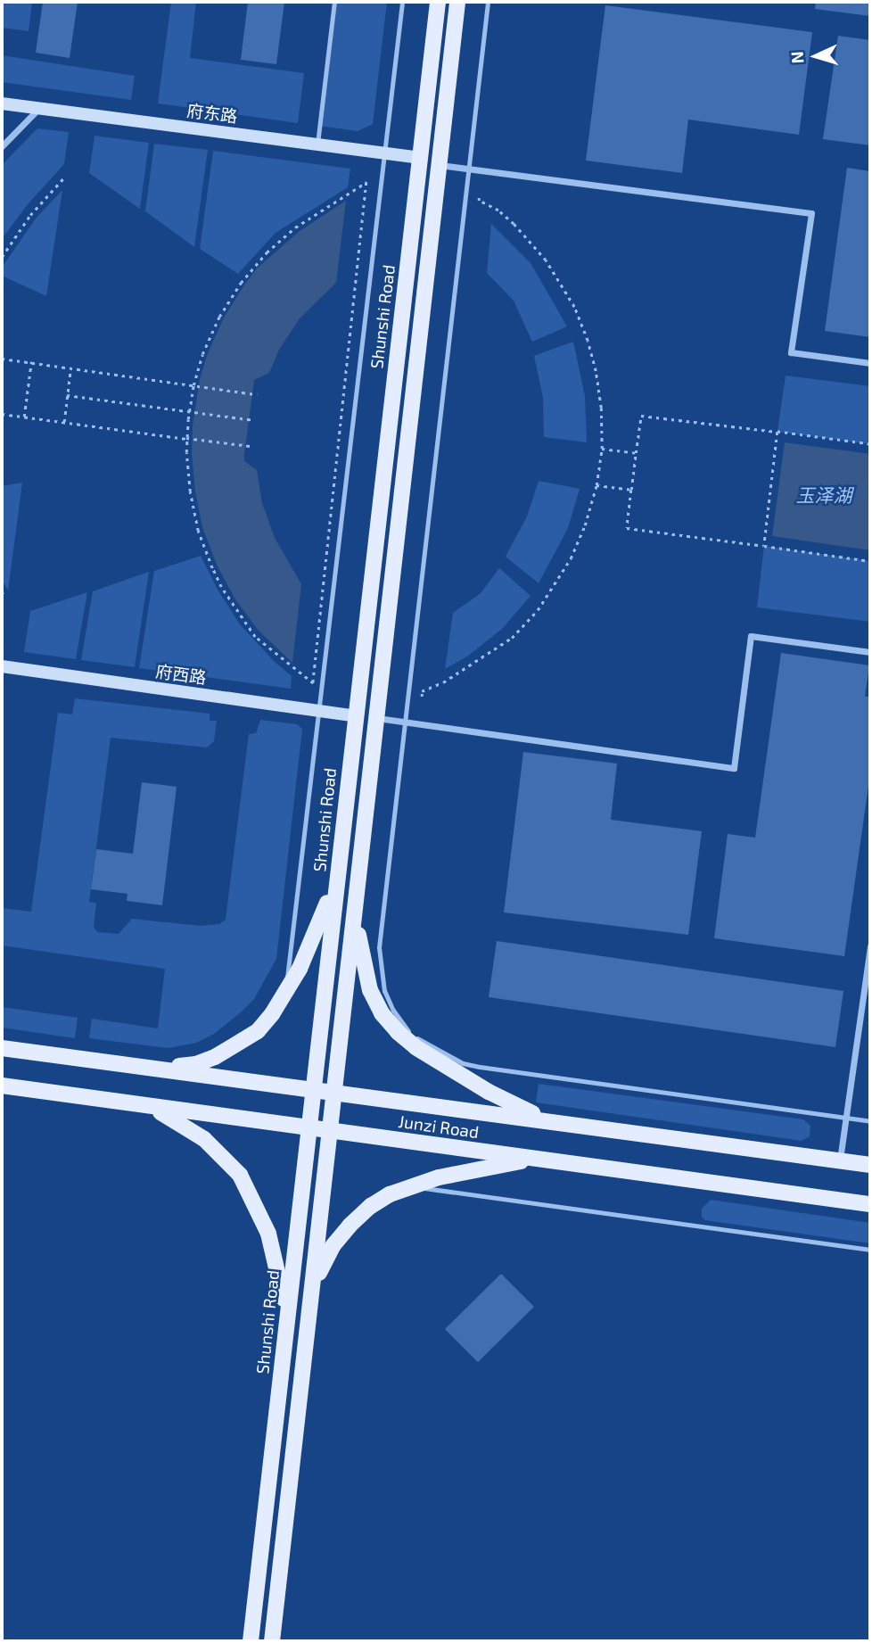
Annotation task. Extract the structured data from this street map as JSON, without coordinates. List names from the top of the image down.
{
  "streets": {
    "main road": ["Shunshi Road", "Junzi Road"],
    "street": ["府东路", "府西路"]
  },
  "crossings": [
    ["府东路", "Shunshi Road"],
    ["Shunshi Road", "府西路"],
    ["Shunshi Road", "Junzi Road"]
  ],
  "water": ["玉泽湖"],
  "north": "left"
}
